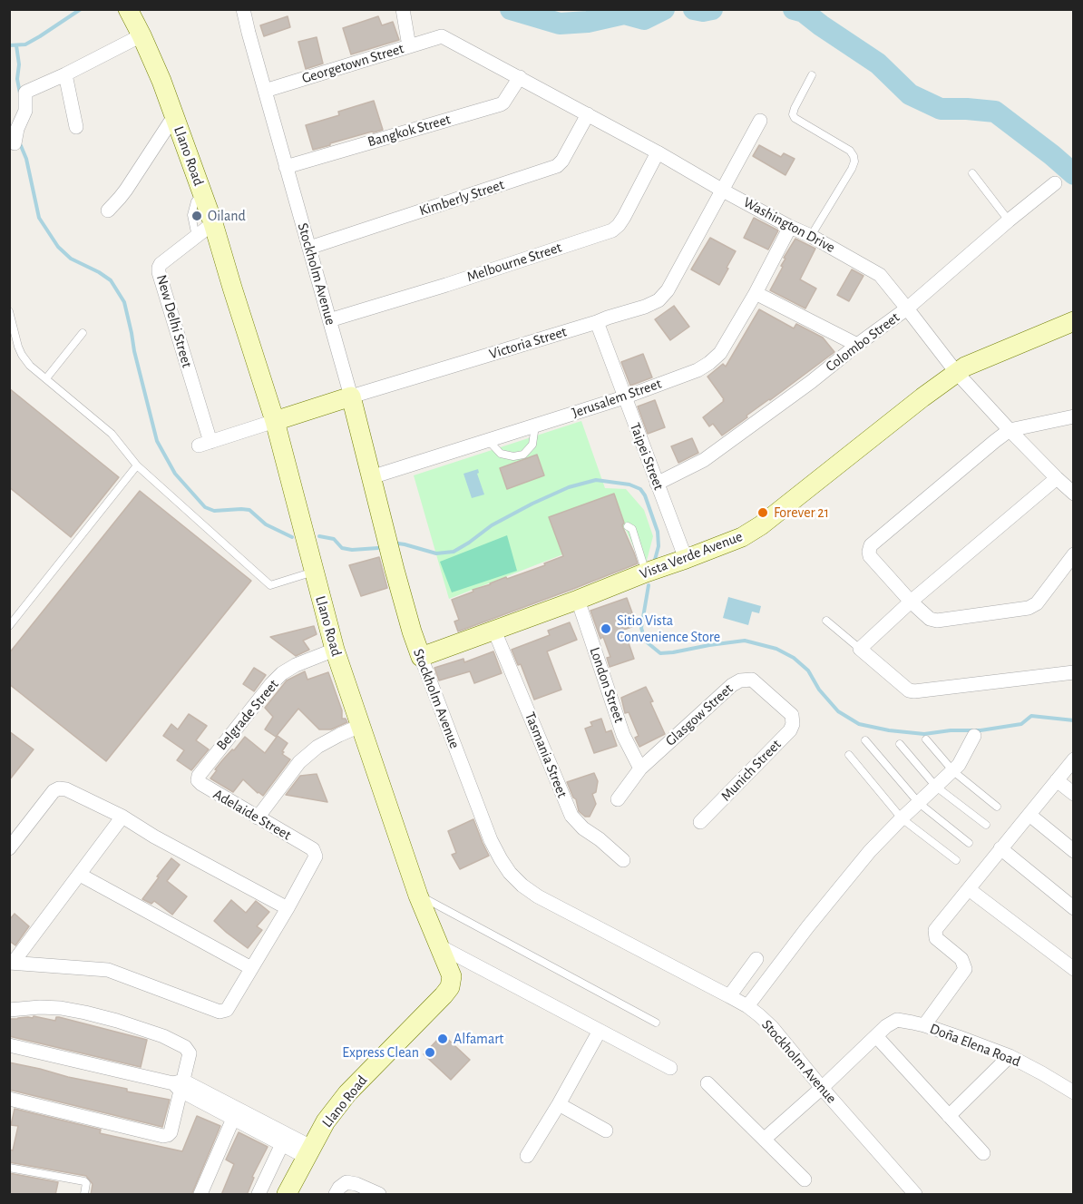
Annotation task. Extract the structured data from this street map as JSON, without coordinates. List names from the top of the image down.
{
  "streets": {
    "main road": [
      "Llano Road",
      "Stockholm Avenue",
      "Victoria Street",
      "Vista Verde Avenue"
    ],
    "street": [
      "Georgetown Street",
      "Bangkok Street",
      "Kimberly Street",
      "Washington Drive",
      "Melbourne Street",
      "New Delhi Street",
      "Colombo Street",
      "Jerusalem Street",
      "Taipei Street",
      "London Street",
      "Belgrade Street",
      "Glasgow Street",
      "Tasmania Street",
      "Munich Street",
      "Adelaide Street",
      "Doña Elena Road"
    ]
  },
  "crossings": [
    ["Georgetown Street", "Washington Drive"],
    ["Georgetown Street", "Stockholm Avenue"],
    ["Bangkok Street", "Washington Drive"],
    ["Bangkok Street", "Stockholm Avenue"],
    ["Llano Road", "New Delhi Street"],
    ["Llano Road", "Victoria Street"],
    ["Llano Road", "Belgrade Street"],
    ["Kimberly Street", "Washington Drive"],
    ["Kimberly Street", "Stockholm Avenue"],
    ["Washington Drive", "Melbourne Street"],
    ["Washington Drive", "Colombo Street"],
    ["Washington Drive", "Victoria Street"],
    ["Washington Drive", "Jerusalem Street"],
    ["Washington Drive", "Vista Verde Avenue"],
    ["Melbourne Street", "Stockholm Avenue"],
    ["Stockholm Avenue", "Victoria Street"],
    ["Stockholm Avenue", "Jerusalem Street"],
    ["Stockholm Avenue", "Vista Verde Avenue"],
    ["Stockholm Avenue", "Doña Elena Road"],
    ["New Delhi Street", "Victoria Street"],
    ["Colombo Street", "Taipei Street"],
    ["Victoria Street", "Taipei Street"],
    ["Jerusalem Street", "Taipei Street"],
    ["Taipei Street", "Vista Verde Avenue"],
    ["Vista Verde Avenue", "London Street"],
    ["Vista Verde Avenue", "Tasmania Street"],
    ["London Street", "Glasgow Street"],
    ["Belgrade Street", "Adelaide Street"],
    ["Glasgow Street", "Munich Street"]
  ],
  "places": [
    "Oiland",
    "Forever 21",
    "Sitio Vista Convenience Store",
    "Alfamart",
    "Express Clean"
  ]
}
